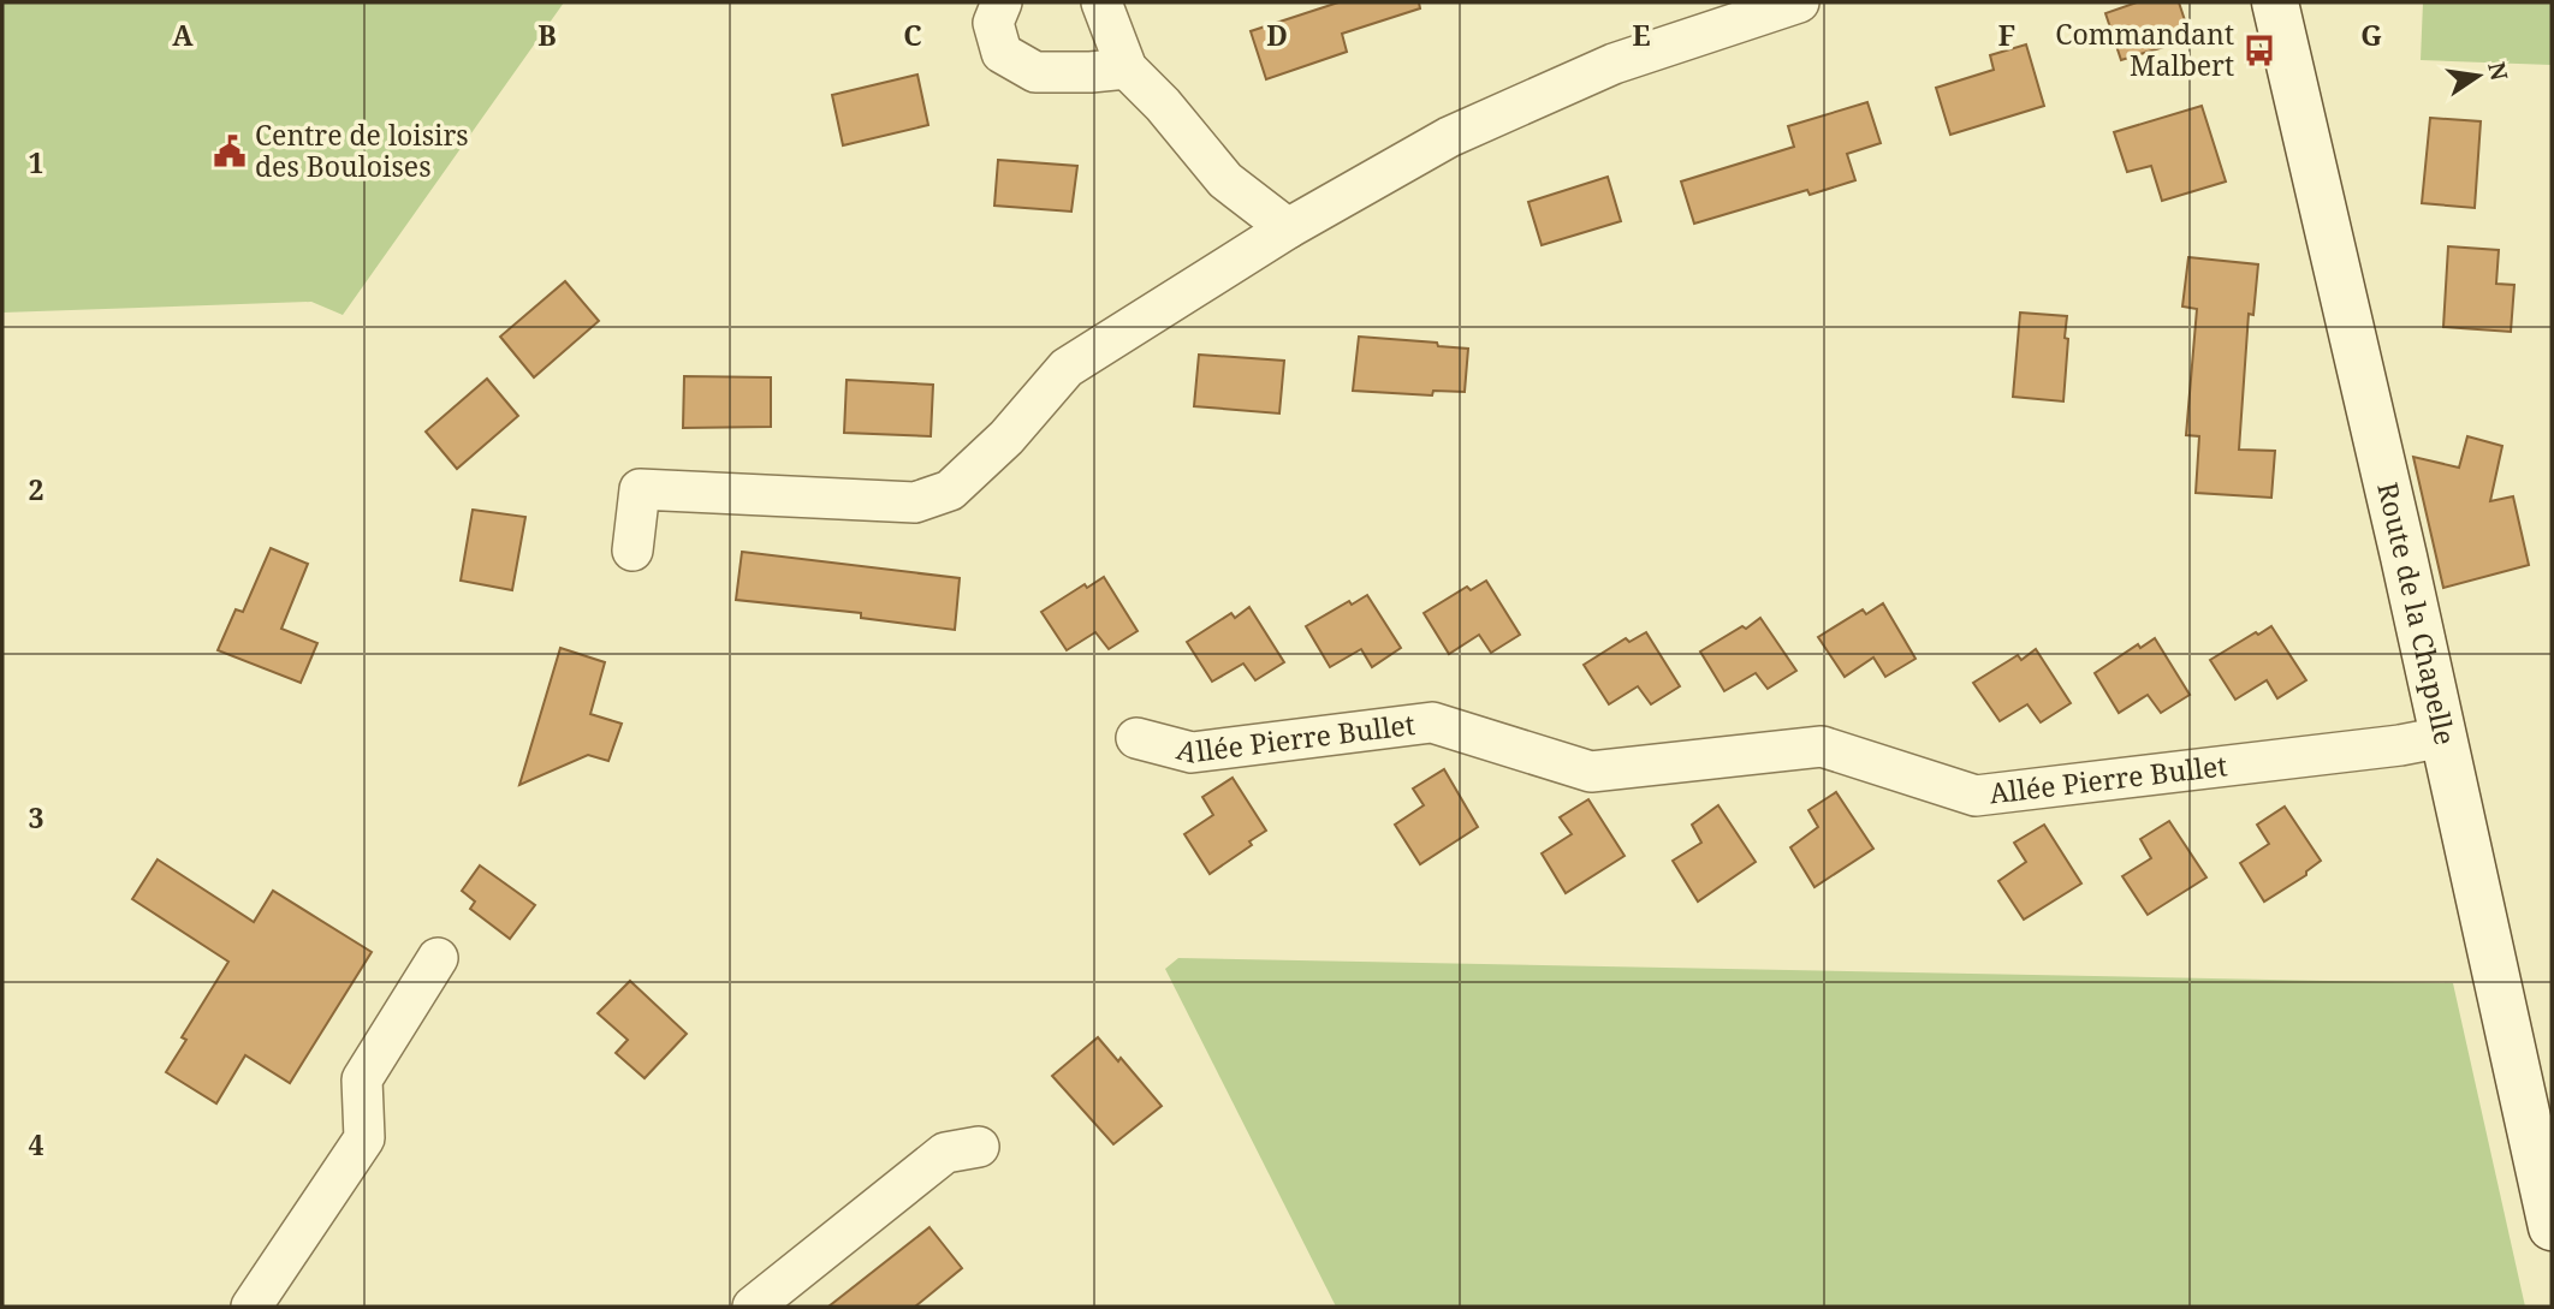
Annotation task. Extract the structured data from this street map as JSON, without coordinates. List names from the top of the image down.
{
  "streets": {
    "main road": ["Route de la Chapelle"],
    "street": ["Allée Pierre Bullet"]
  },
  "crossings": [
    ["Route de la Chapelle", "Allée Pierre Bullet"]
  ],
  "places": {
    "bus stop": ["Commandant Malbert"],
    "public building": ["Centre de loisirs des Bouloises"]
  },
  "north": "right",
  "grid": {
    "columns": [
      "A",
      "B",
      "C",
      "D",
      "E",
      "F",
      "G"
    ],
    "rows": [
      "1",
      "2",
      "3",
      "4"
    ]
  }
}
